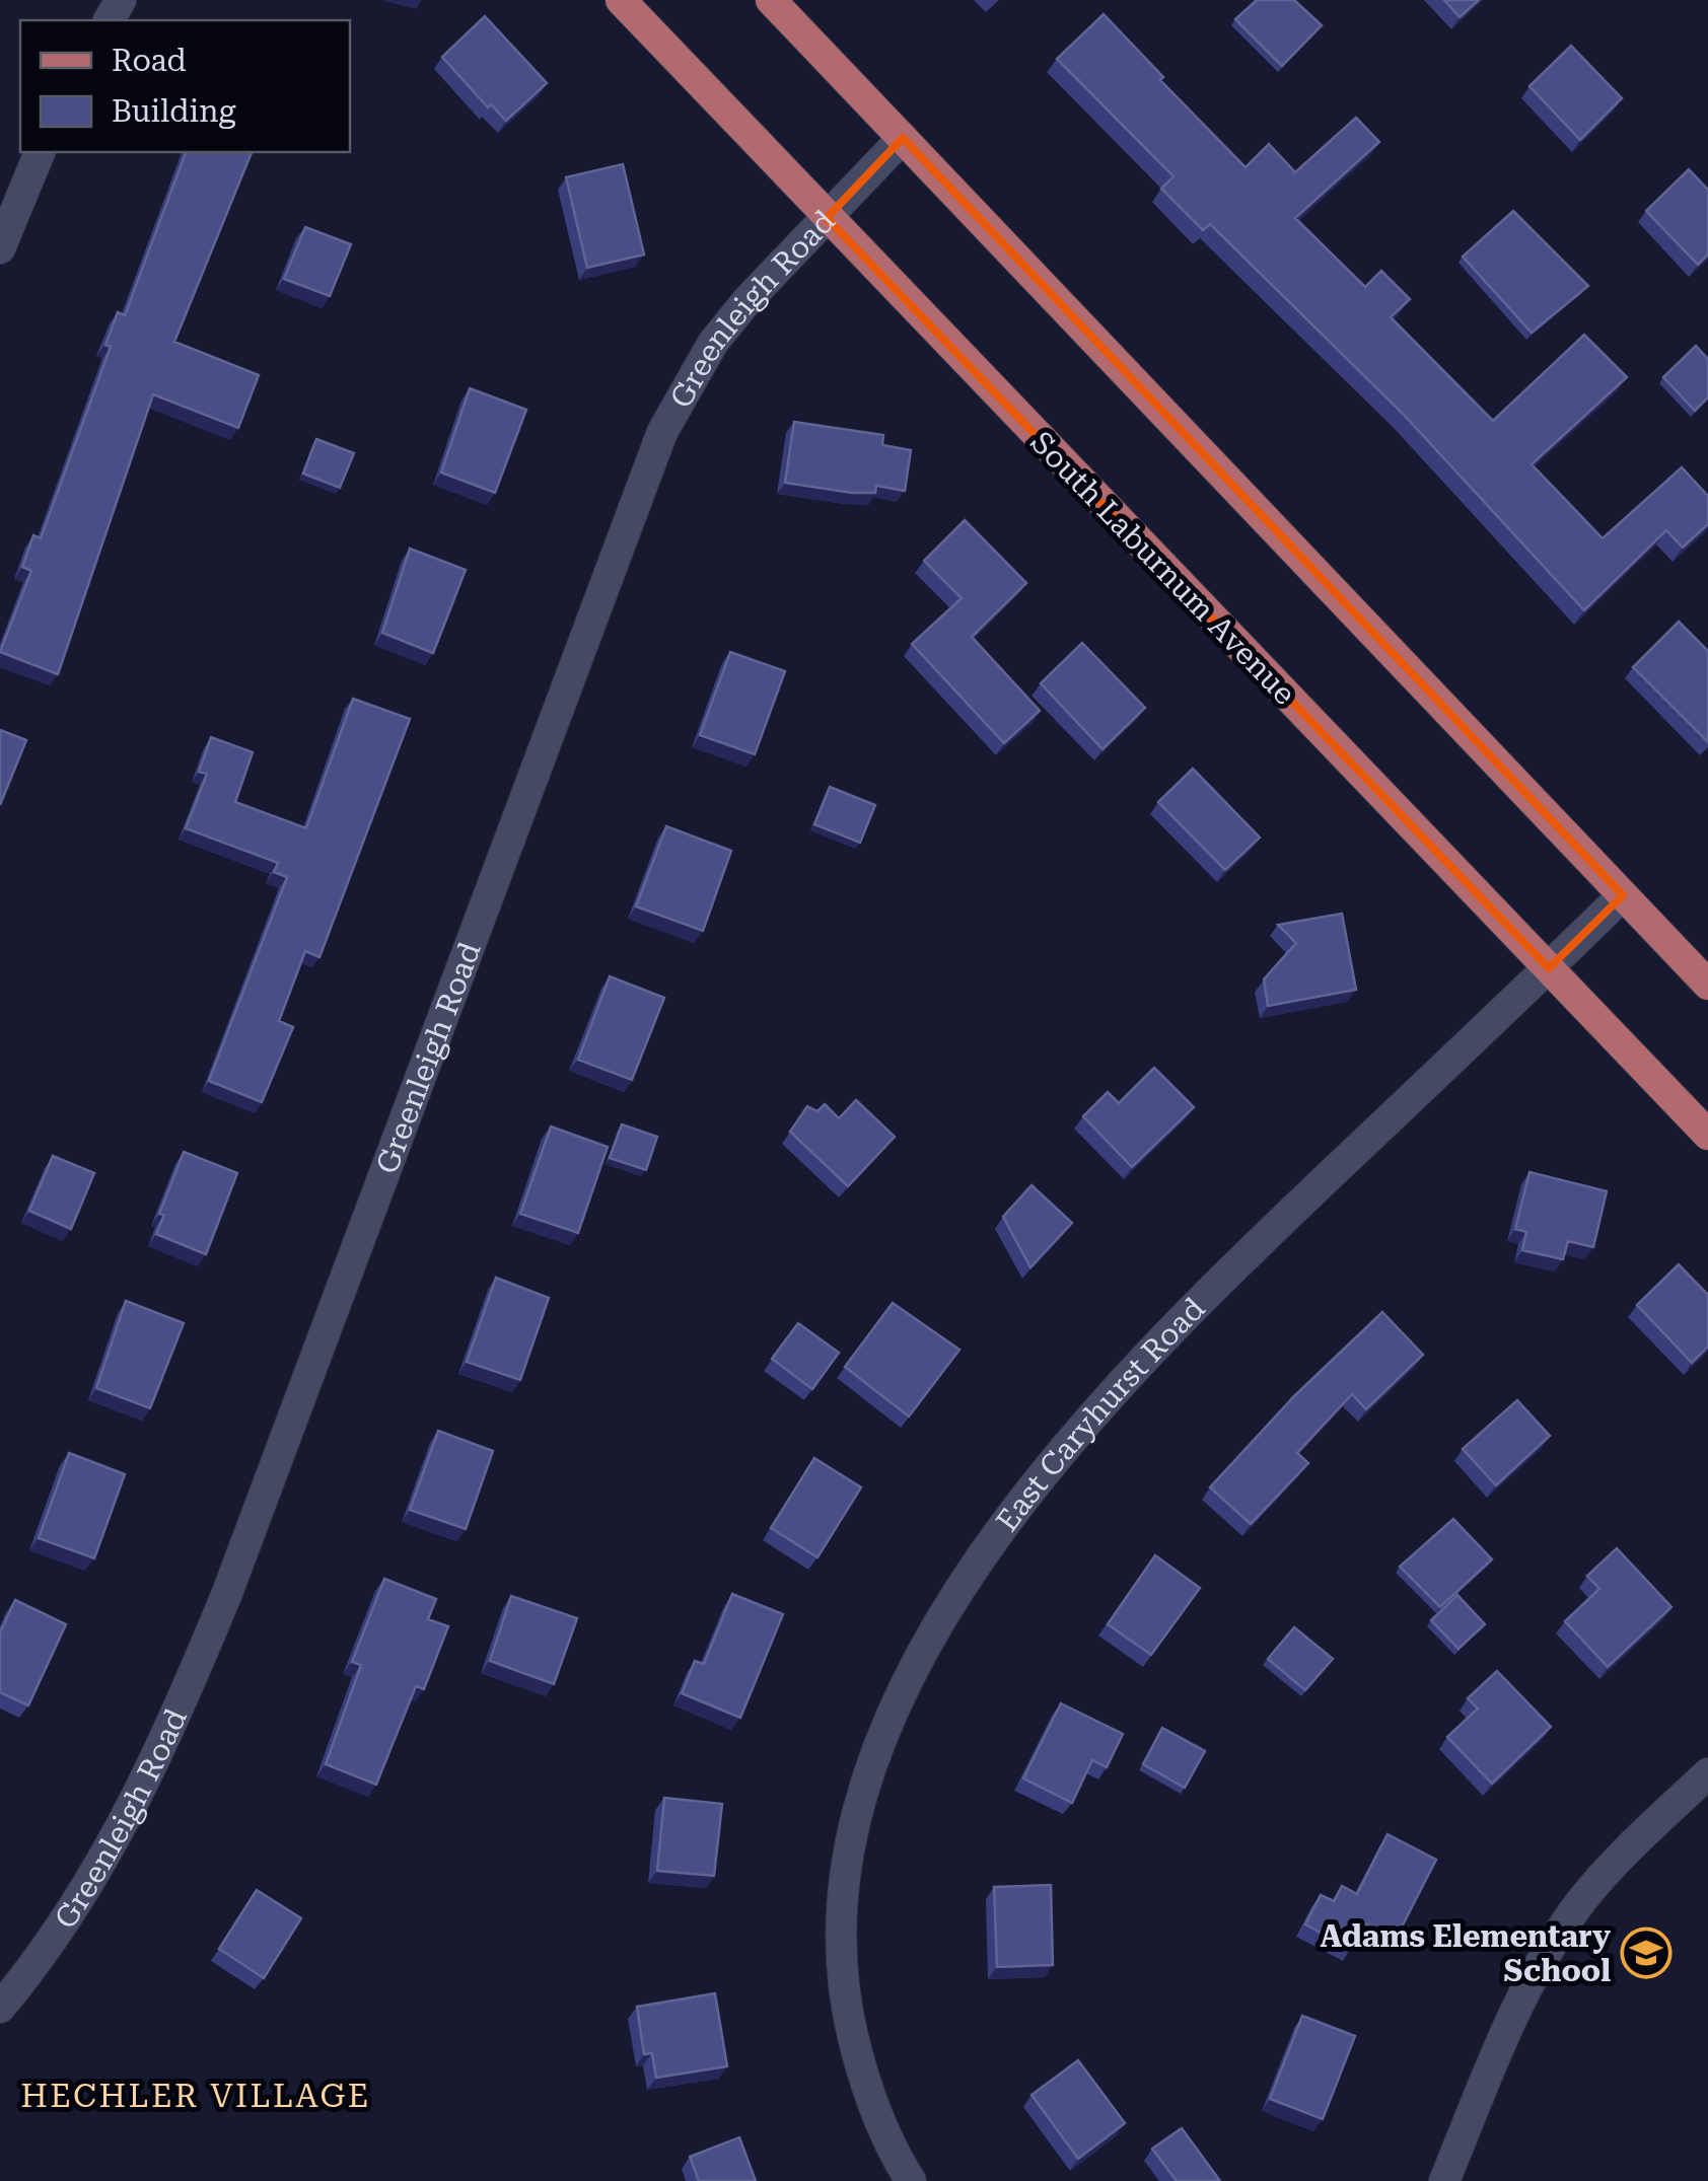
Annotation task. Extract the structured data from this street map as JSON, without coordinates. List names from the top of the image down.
{
  "streets": {
    "main road": ["South Laburnum Avenue"],
    "street": ["Greenleigh Road", "East Caryhurst Road"]
  },
  "crossings": [
    ["Greenleigh Road", "South Laburnum Avenue"],
    ["South Laburnum Avenue", "East Caryhurst Road"]
  ],
  "districts": ["HECHLER VILLAGE"],
  "places": {
    "school or university": ["Adams Elementary School"]
  },
  "legend": ["Road", "Building"]
}
